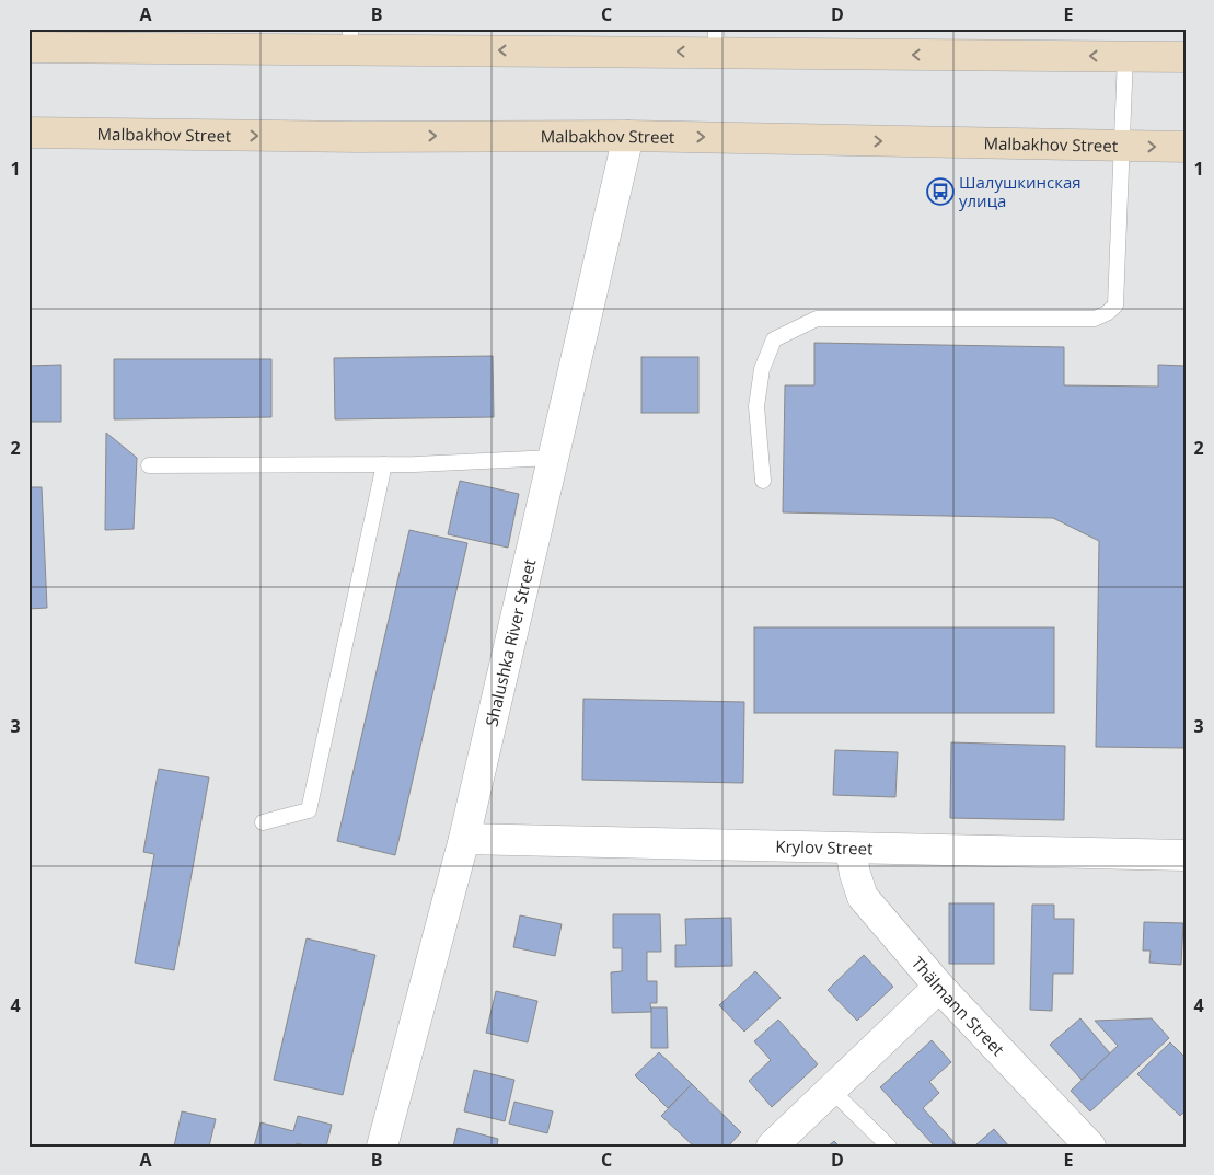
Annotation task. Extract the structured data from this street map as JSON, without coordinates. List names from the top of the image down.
{
  "streets": {
    "main road": ["Malbakhov Street"],
    "street": ["Shalushka River Street", "Krylov Street", "Thälmann Street"]
  },
  "crossings": [
    ["Malbakhov Street", "Shalushka River Street"],
    ["Shalushka River Street", "Krylov Street"],
    ["Krylov Street", "Thälmann Street"]
  ],
  "places": {
    "bus stop": ["Шалушкинская улица"]
  },
  "grid": {
    "columns": [
      "A",
      "B",
      "C",
      "D",
      "E"
    ],
    "rows": [
      "1",
      "2",
      "3",
      "4"
    ]
  }
}
